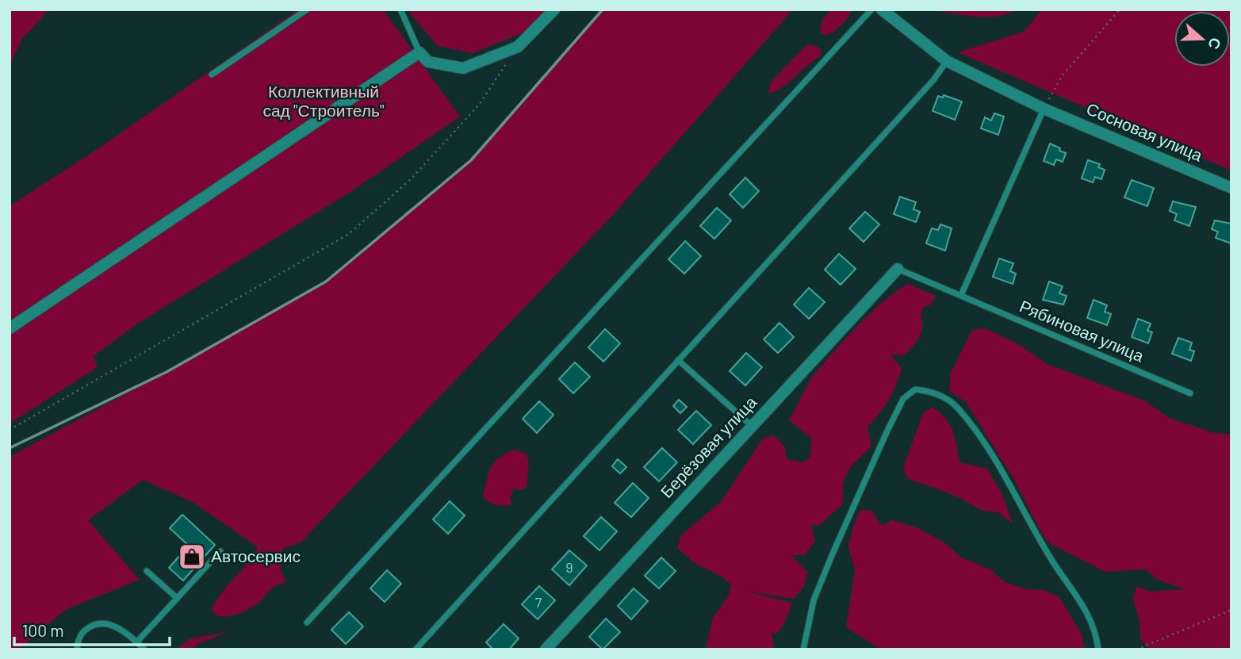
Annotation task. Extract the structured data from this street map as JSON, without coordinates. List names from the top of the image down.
{
  "streets": {
    "street": ["Сосновая улица", "Берёзовая улица"],
    "lane": ["Рябиновая улица"]
  },
  "crossings": [
    ["Рябиновая улица", "Берёзовая улица"]
  ],
  "parks": ["Коллективный сад \"Строитель\""],
  "places": {
    "shop": ["Автосервис"]
  },
  "house_numbers": ["9", "7"],
  "scale_bar": "100 m",
  "north": "right"
}
